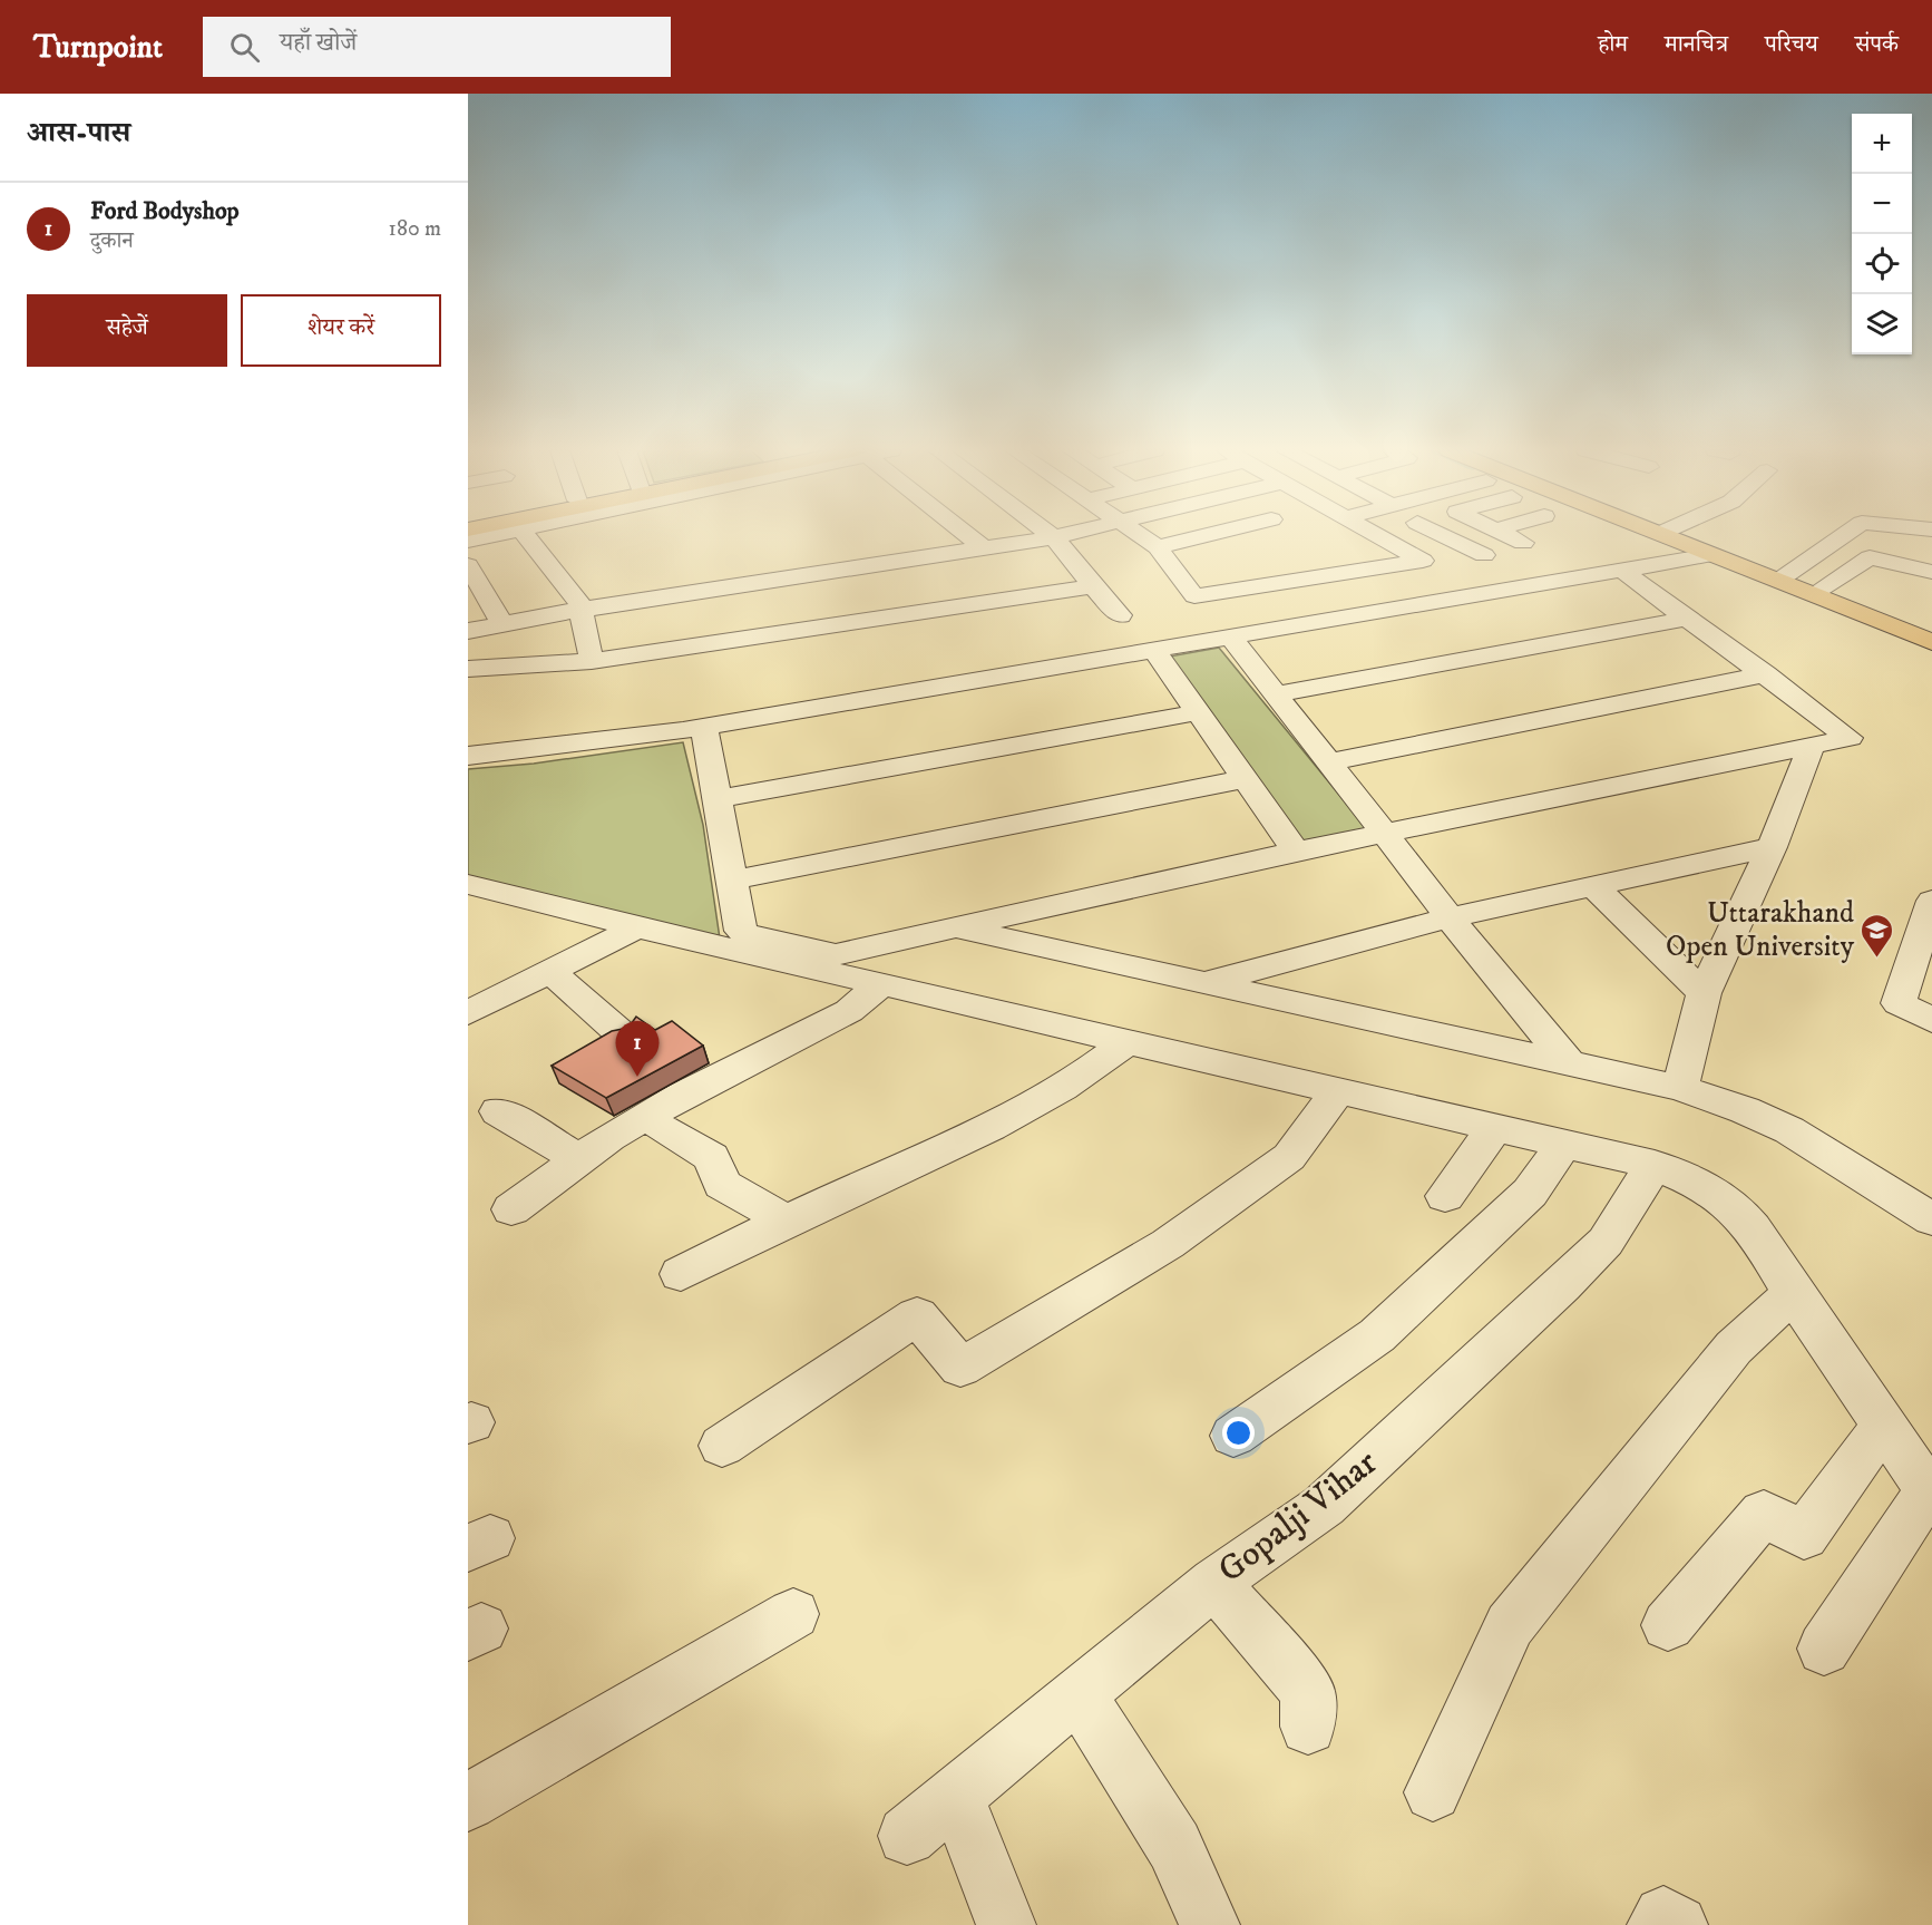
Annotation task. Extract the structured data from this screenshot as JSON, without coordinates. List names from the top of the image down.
{
  "streets": {
    "street": ["Gopalji Vihar"]
  },
  "places": {
    "school or university": ["Uttarakhand Open University"]
  },
  "page": {
    "header": "Turnpoint",
    "search": "यहाँ खोजें",
    "nav": [
      "होम",
      "मानचित्र",
      "परिचय",
      "संपर्क"
    ],
    "heading": "आस-पास",
    "map_buttons": ["+", "−"],
    "list": [
      {
        "mark": "1",
        "name": "Ford Bodyshop",
        "note": "दुकान",
        "value": "180 m"
      }
    ],
    "buttons": ["सहेजें", "शेयर करें"],
    "pins": "1"
  }
}
